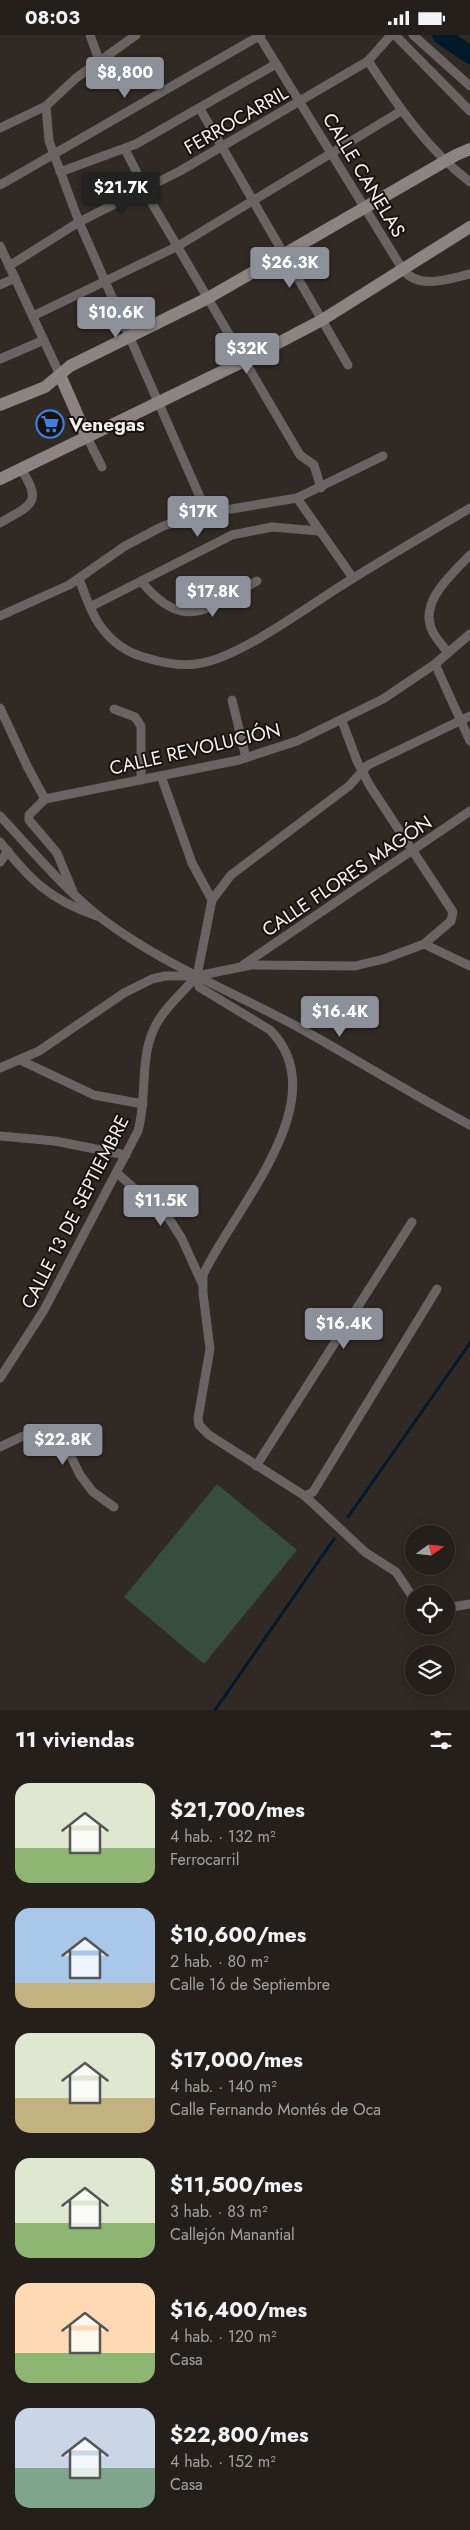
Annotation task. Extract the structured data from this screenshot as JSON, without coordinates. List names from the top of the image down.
{
  "streets": {
    "street": [
      "FERROCARRIL",
      "CALLE CANELAS",
      "CALLE REVOLUCIÓN",
      "CALLE FLORES MAGÓN",
      "CALLE 13 DE SEPTIEMBRE"
    ]
  },
  "crossings": [
    ["FERROCARRIL", "CALLE CANELAS"]
  ],
  "places": {
    "supermarket": ["Venegas"]
  },
  "north": "right",
  "page": {
    "status": "08:03",
    "price": [
      "$8,800",
      "$21.7K",
      "$26.3K",
      "$10.6K",
      "$32K",
      "$17K",
      "$17.8K",
      "$16.4K",
      "$11.5K",
      "$16.4K",
      "$22.8K"
    ],
    "heading": "11 viviendas",
    "list": [
      {
        "name": "$21,700/mes",
        "note": "4 hab. · 132 m² · Ferrocarril"
      },
      {
        "name": "$10,600/mes",
        "note": "2 hab. · 80 m² · Calle 16 de Septiembre"
      },
      {
        "name": "$17,000/mes",
        "note": "4 hab. · 140 m² · Calle Fernando Montés de Oca"
      },
      {
        "name": "$11,500/mes",
        "note": "3 hab. · 83 m² · Callejón Manantial"
      },
      {
        "name": "$16,400/mes",
        "note": "4 hab. · 120 m² · Casa"
      },
      {
        "name": "$22,800/mes",
        "note": "4 hab. · 152 m² · Casa"
      }
    ]
  }
}
